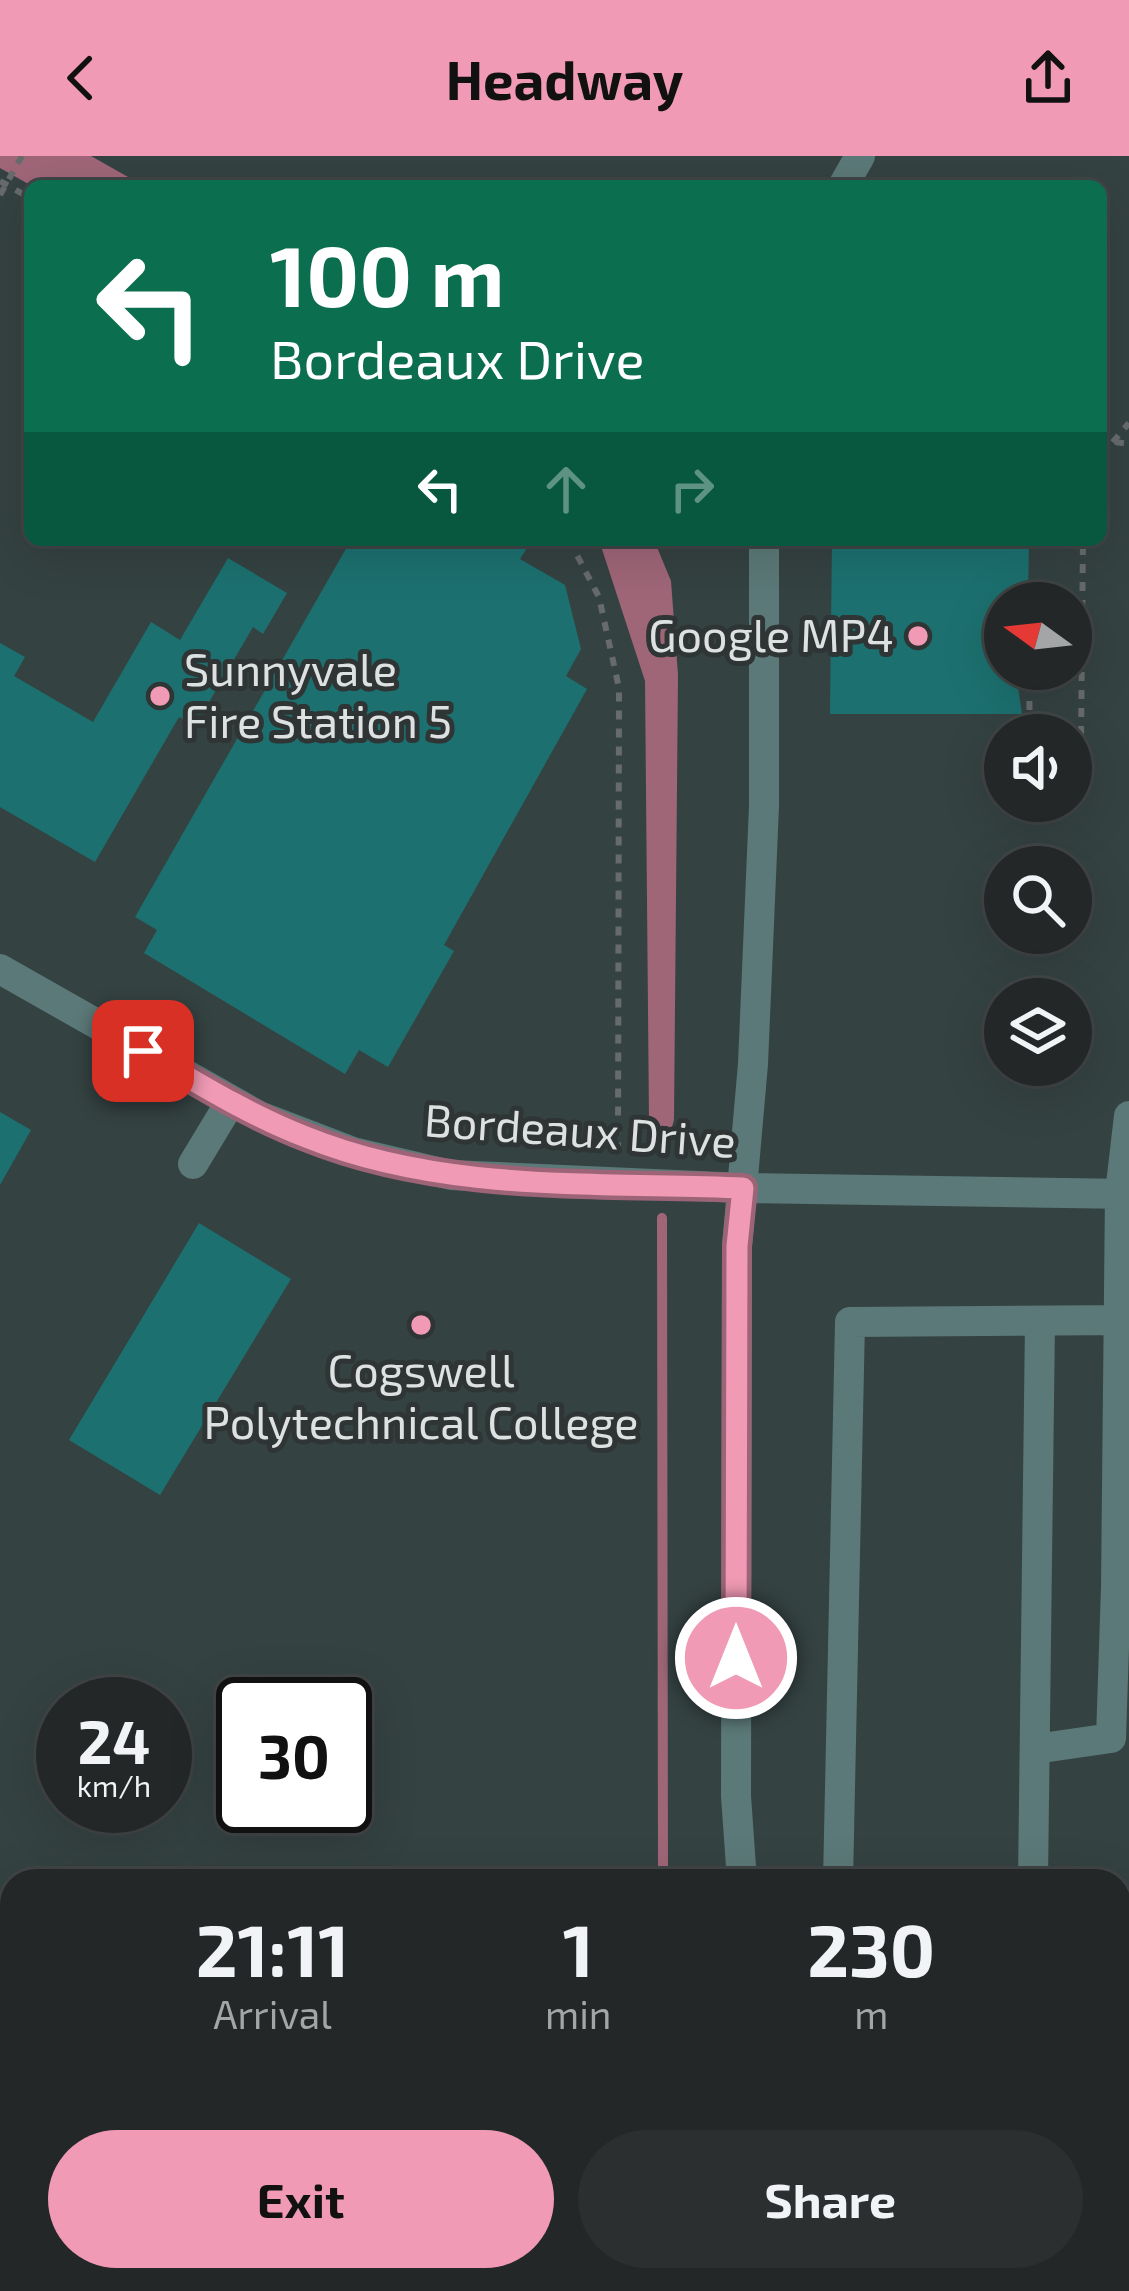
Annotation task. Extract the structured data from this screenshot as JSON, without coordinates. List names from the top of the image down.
{
  "streets": {
    "street": ["Bordeaux Drive"]
  },
  "places": ["Google MP4", "Sunnyvale Fire Station 5", "Cogswell Polytechnical College"],
  "north": "left",
  "page": {
    "header": "Headway",
    "turn": ["100 m", "Bordeaux Drive"],
    "speed": "24 km/h",
    "limit": "30",
    "eta": [
      "21:11",
      "Arrival",
      "1",
      "min",
      "230",
      "m"
    ],
    "buttons": ["Exit", "Share"]
  }
}
